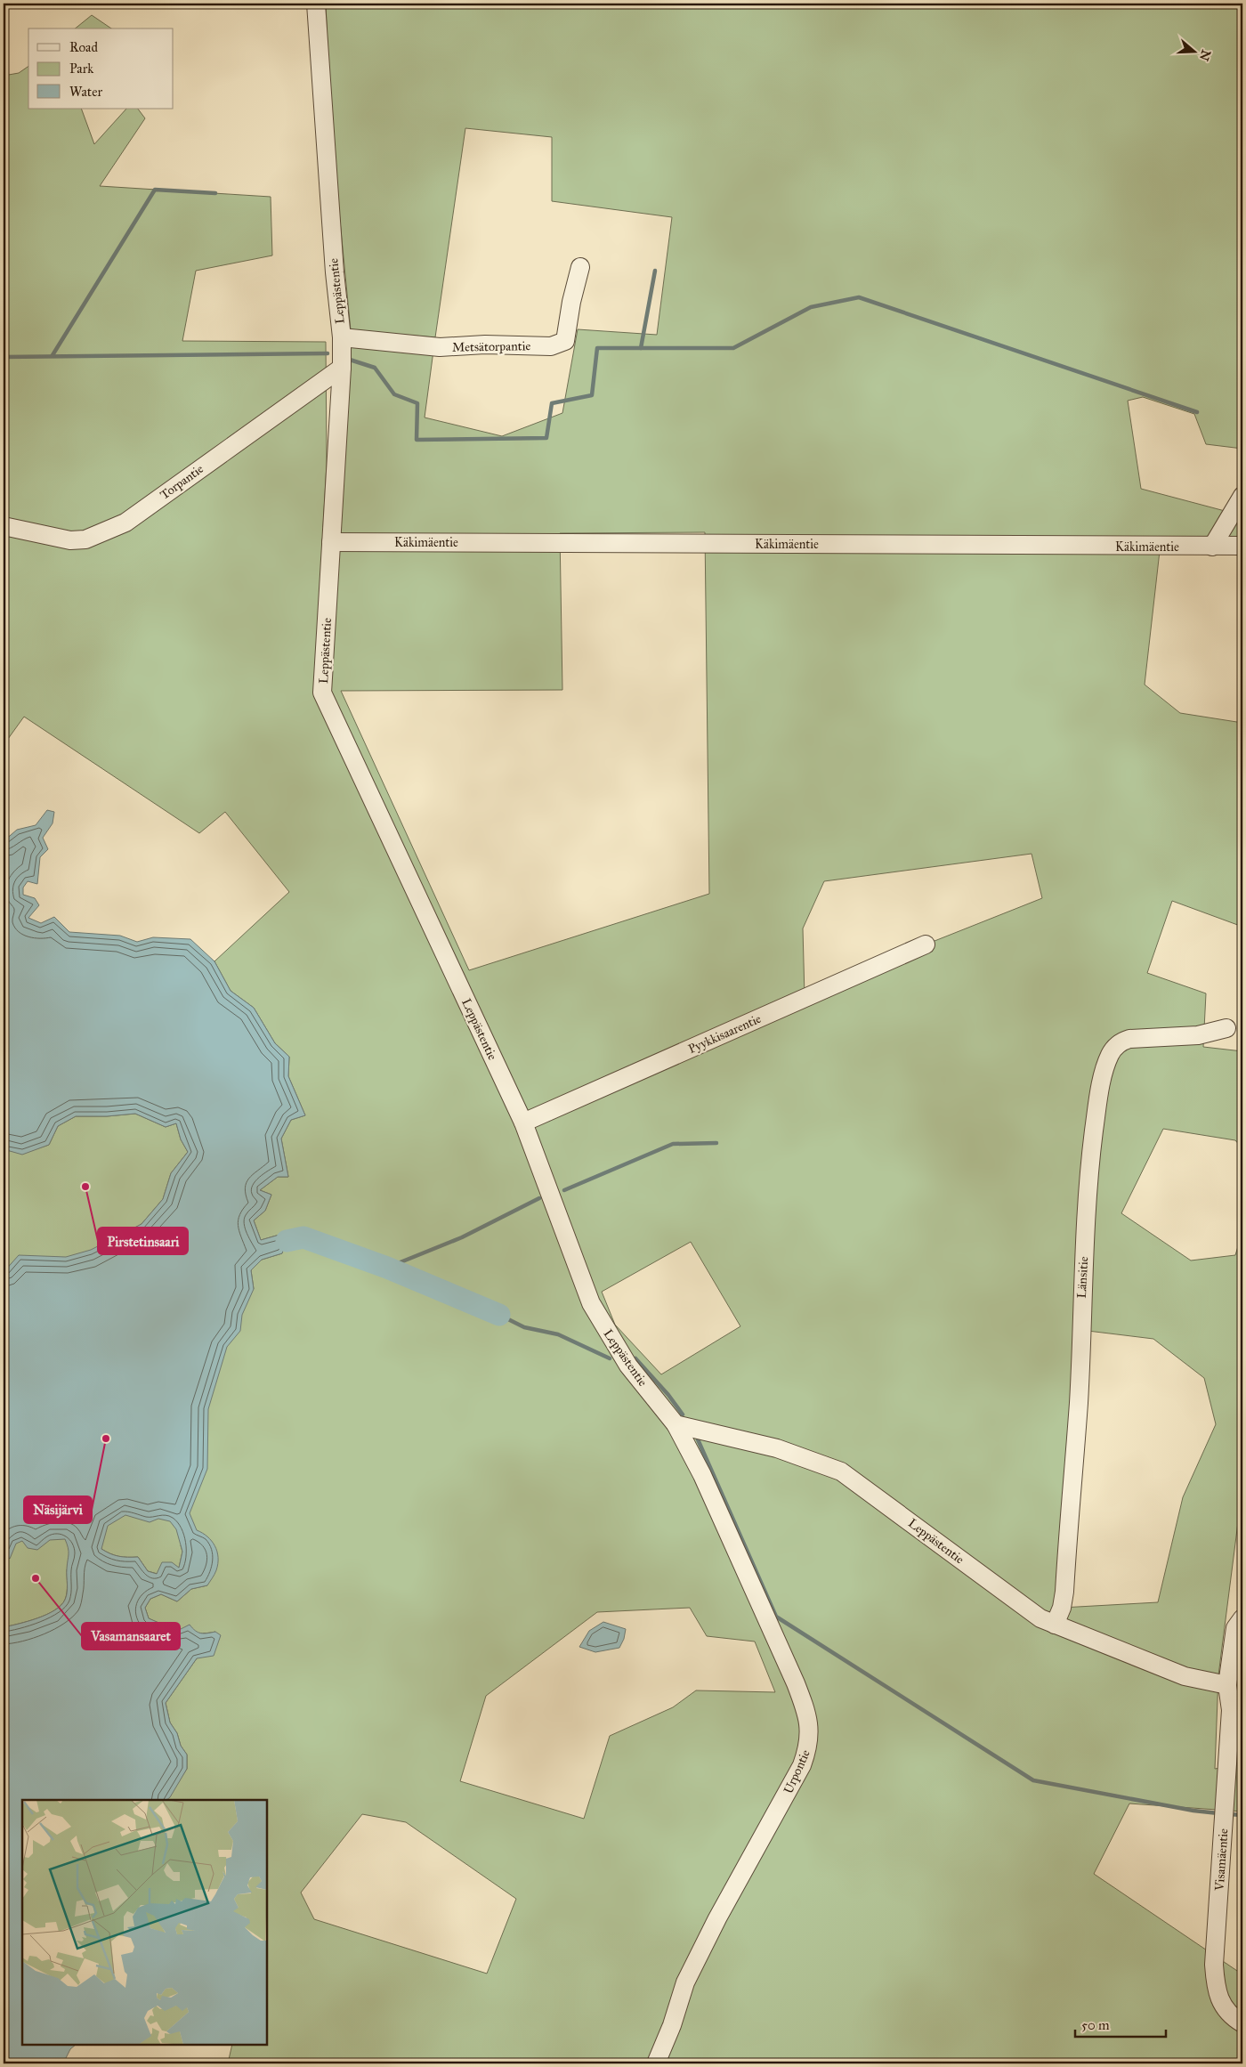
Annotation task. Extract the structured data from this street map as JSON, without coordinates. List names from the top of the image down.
{
  "streets": {
    "street": [
      "Leppästentie",
      "Metsätorpantie",
      "Torpantie",
      "Käkimäentie",
      "Pyykkisaarentie",
      "Länsitie",
      "Urpontie",
      "Visamäentie"
    ]
  },
  "crossings": [
    ["Leppästentie", "Metsätorpantie"],
    ["Leppästentie", "Torpantie"],
    ["Leppästentie", "Käkimäentie"],
    ["Leppästentie", "Pyykkisaarentie"],
    ["Leppästentie", "Länsitie"],
    ["Leppästentie", "Urpontie"],
    ["Leppästentie", "Visamäentie"]
  ],
  "places": ["Pirstetinsaari", "Näsijärvi", "Vasamansaaret"],
  "legend": ["Road", "Park", "Water"],
  "scale_bar": "50 m",
  "north": "right"
}
